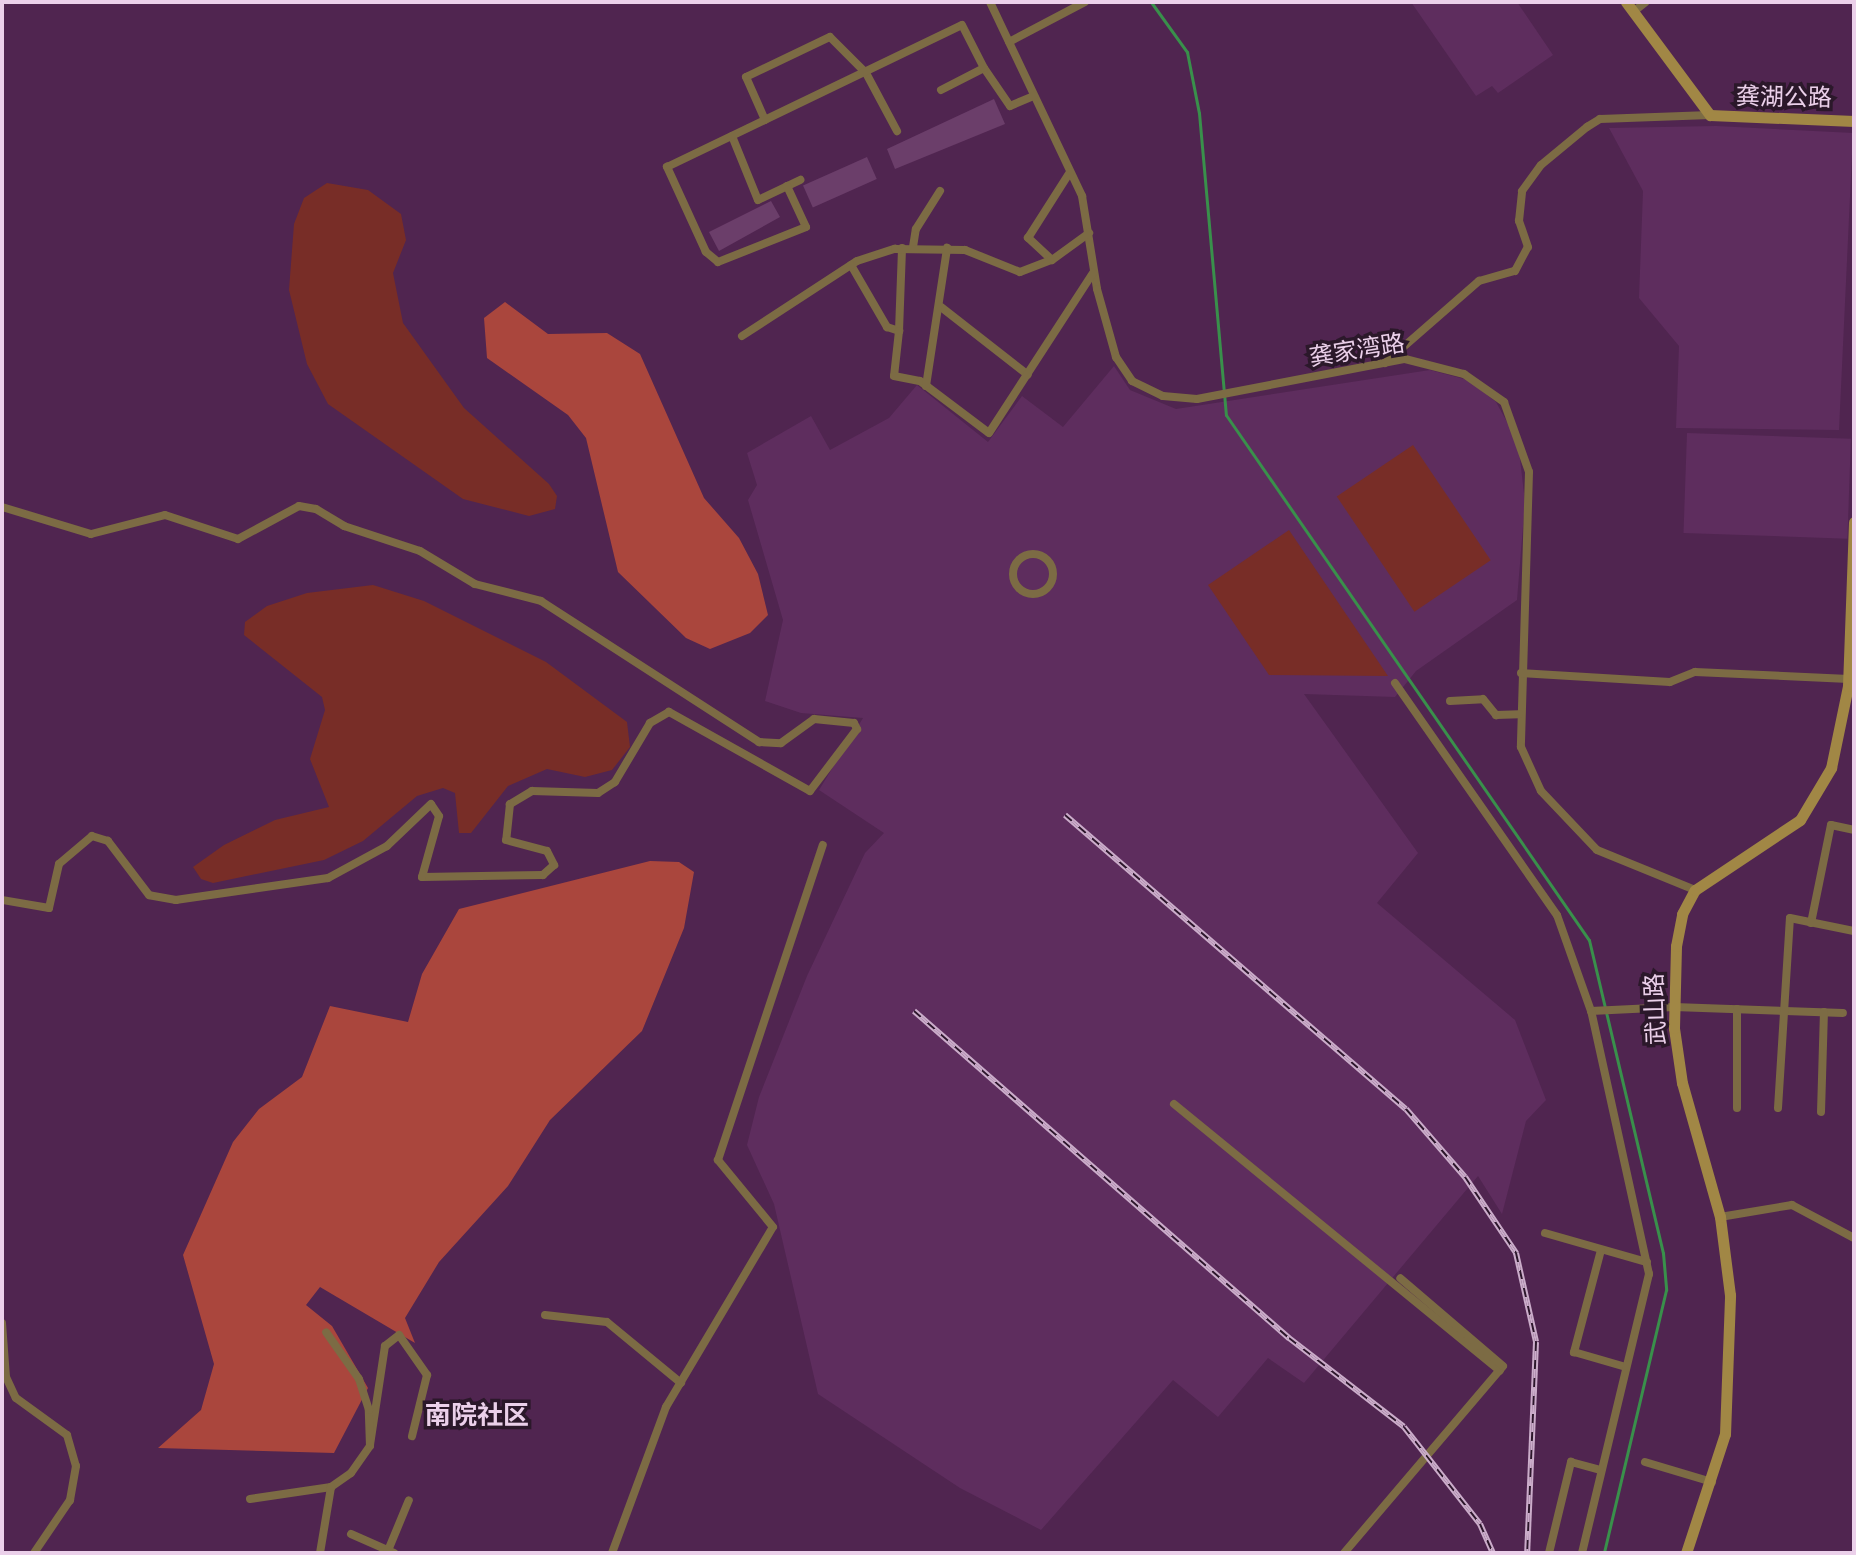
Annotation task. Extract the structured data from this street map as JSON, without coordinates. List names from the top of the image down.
{
  "streets": {
    "main road": ["龚湖公路", "武山路"],
    "street": ["龚家湾路"]
  },
  "crossings": [
    ["龚家湾路", "武山路"]
  ],
  "districts": ["南院社区"]
}
